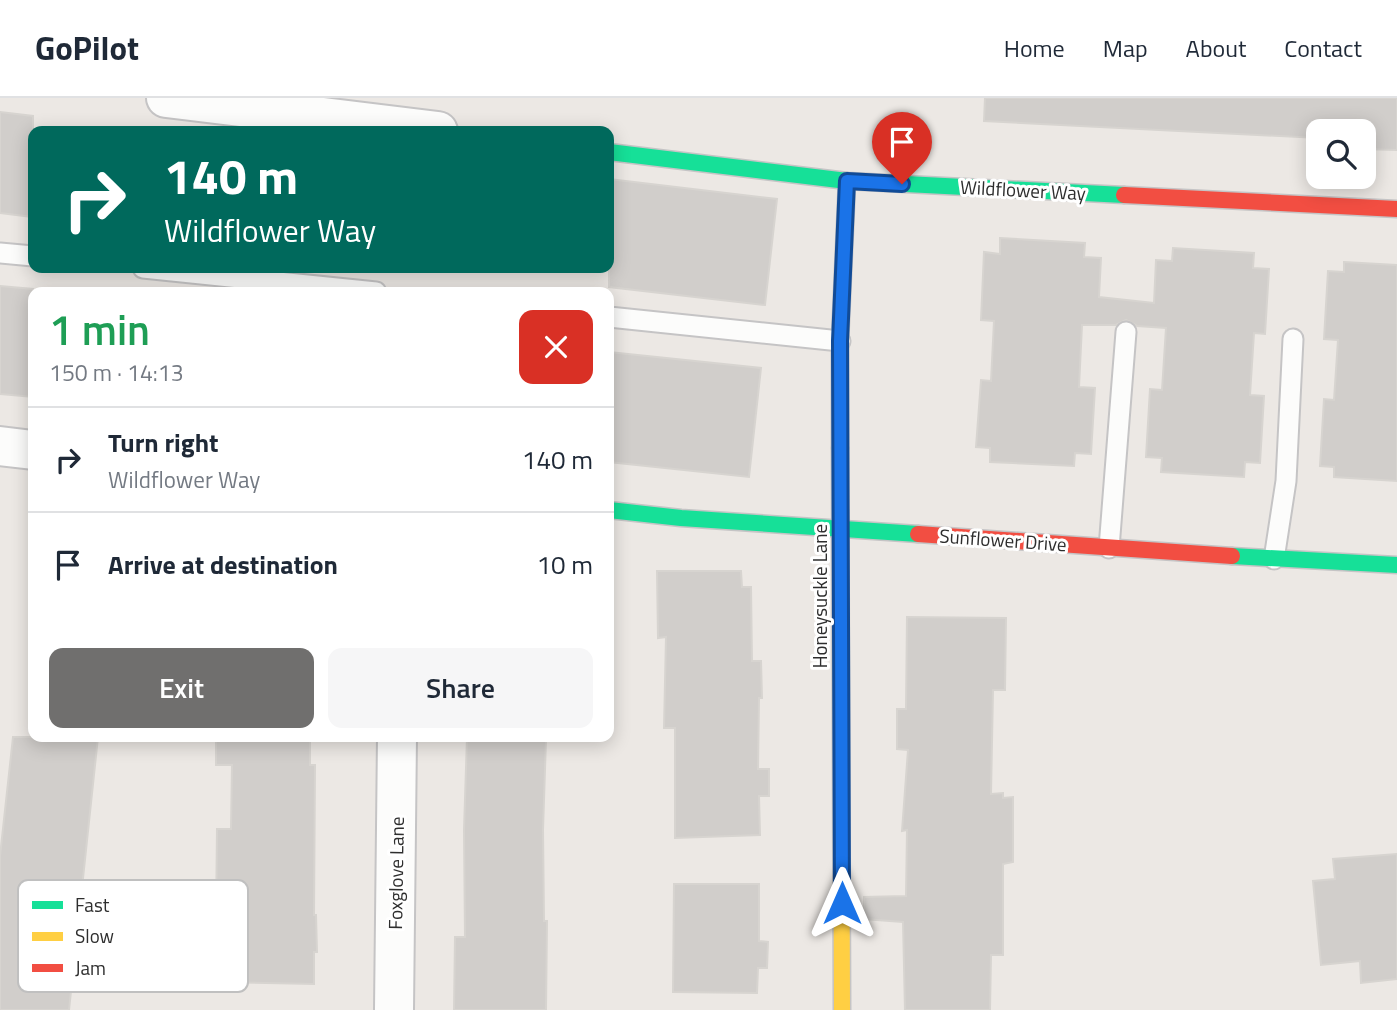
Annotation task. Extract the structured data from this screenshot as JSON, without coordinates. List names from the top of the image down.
{
  "streets": {
    "street": [
      "Wildflower Way",
      "Sunflower Drive",
      "Honeysuckle Lane",
      "Foxglove Lane"
    ]
  },
  "crossings": [
    ["Wildflower Way", "Honeysuckle Lane"],
    ["Sunflower Drive", "Honeysuckle Lane"]
  ],
  "legend": ["Fast", "Slow", "Jam"],
  "page": {
    "header": "GoPilot",
    "nav": [
      "Home",
      "Map",
      "About",
      "Contact"
    ],
    "turn": ["140 m", "Wildflower Way"],
    "heading": ["1 min", "150 m · 14:13"],
    "list": [
      {
        "name": "Turn right",
        "note": "Wildflower Way",
        "value": "140 m"
      },
      {
        "name": "Arrive at destination",
        "value": "10 m"
      }
    ],
    "buttons": ["Exit", "Share"]
  }
}
